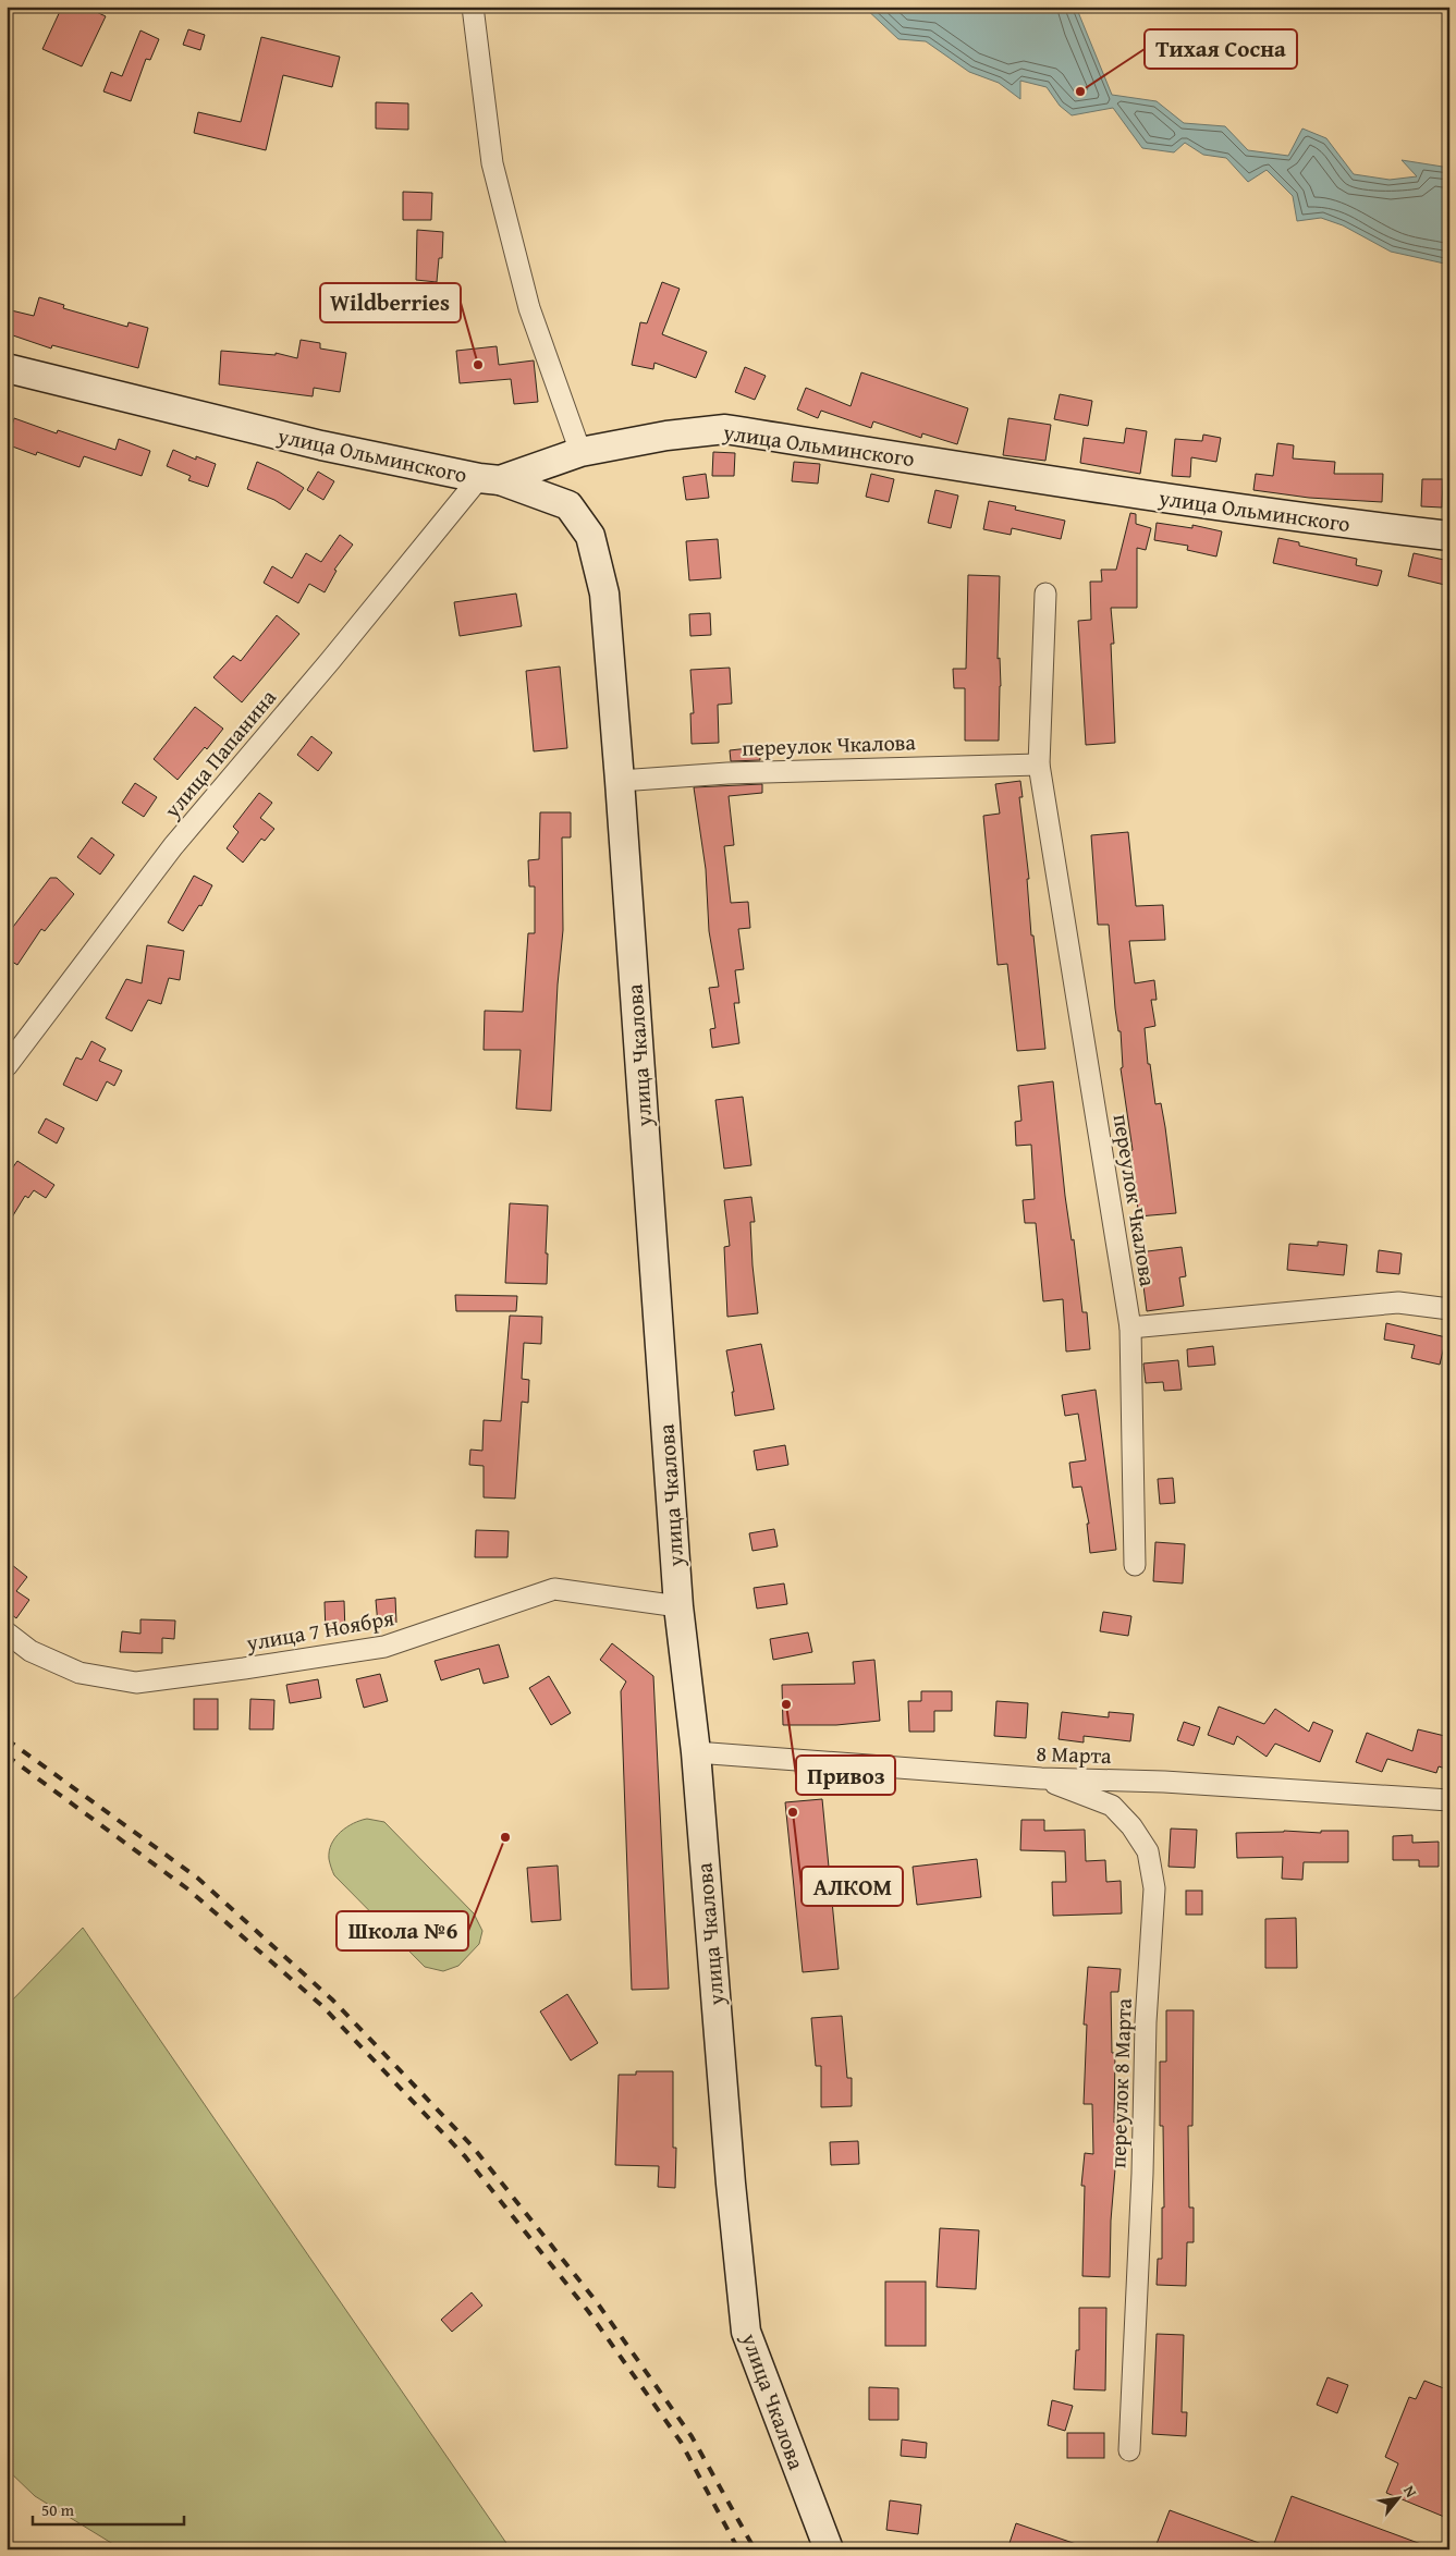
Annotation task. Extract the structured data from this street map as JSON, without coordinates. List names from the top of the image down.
{
  "streets": {
    "street": [
      "улица Ольминского",
      "переулок Чкалова",
      "улица Папанина",
      "улица Чкалова",
      "улица 7 Ноября",
      "8 Марта",
      "переулок 8 Марта"
    ]
  },
  "crossings": [
    ["улица Ольминского", "улица Папанина"],
    ["улица Ольминского", "улица Чкалова"],
    ["переулок Чкалова", "улица Чкалова"],
    ["улица Папанина", "улица Чкалова"],
    ["улица Чкалова", "улица 7 Ноября"],
    ["улица Чкалова", "8 Марта"],
    ["8 Марта", "переулок 8 Марта"]
  ],
  "places": [
    "Тихая Сосна",
    "Wildberries",
    "Привоз",
    "АЛКОМ",
    "Школа №6"
  ],
  "scale_bar": "50 m",
  "north": "top right"
}
